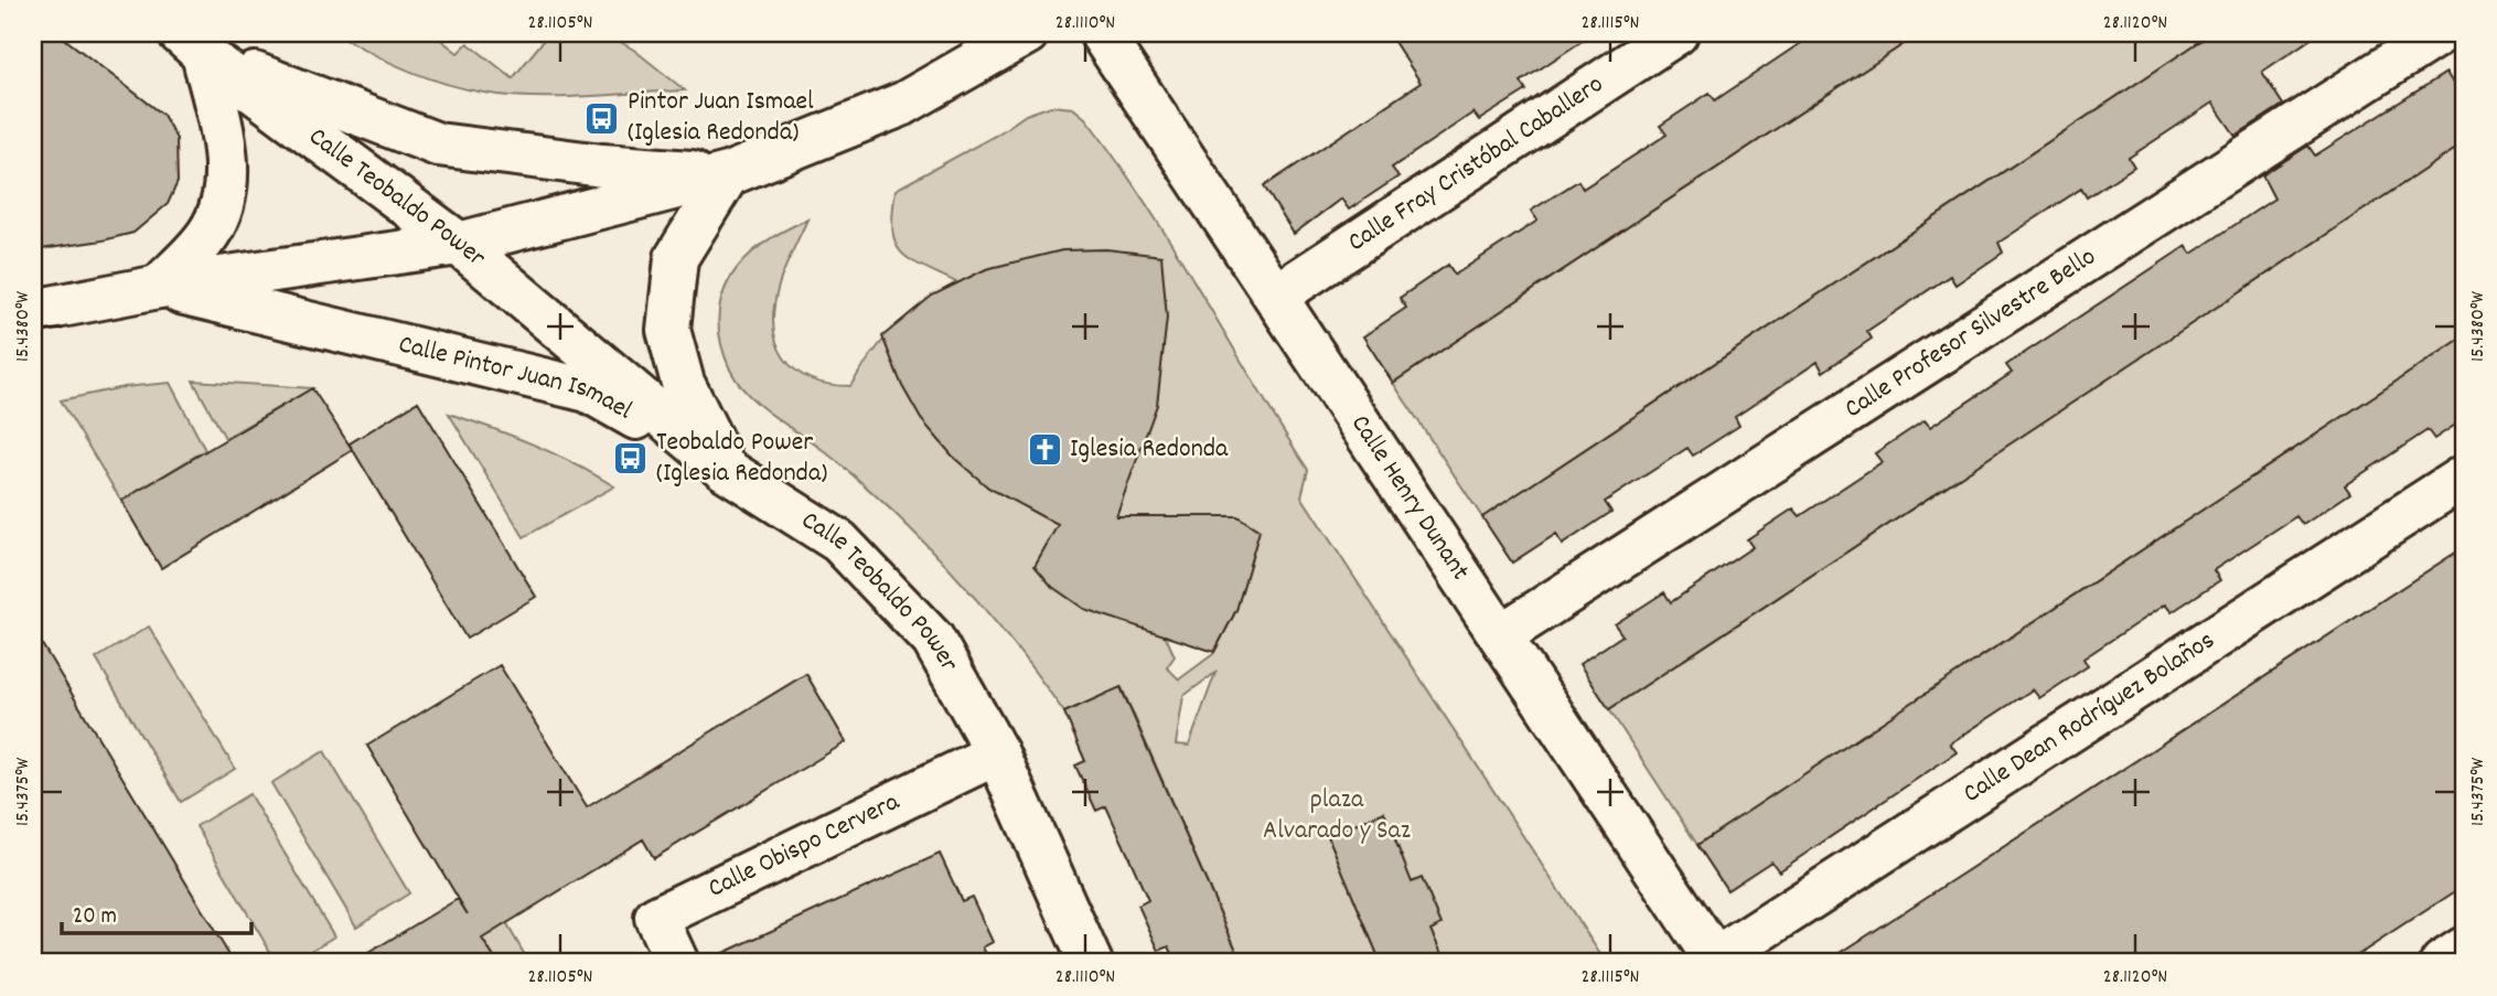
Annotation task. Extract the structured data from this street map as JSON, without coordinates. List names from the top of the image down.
{
  "streets": {
    "street": [
      "Calle Fray Cristóbal Caballero",
      "Calle Teobaldo Power",
      "Calle Profesor Silvestre Bello",
      "Calle Pintor Juan Ismael",
      "Calle Henry Dunant",
      "Calle Dean Rodríguez Bolaños",
      "Calle Obispo Cervera"
    ]
  },
  "crossings": [
    ["Calle Fray Cristóbal Caballero", "Calle Henry Dunant"],
    ["Calle Teobaldo Power", "Calle Pintor Juan Ismael"],
    ["Calle Teobaldo Power", "Calle Obispo Cervera"],
    ["Calle Profesor Silvestre Bello", "Calle Henry Dunant"],
    ["Calle Henry Dunant", "Calle Dean Rodríguez Bolaños"]
  ],
  "parks": ["plaza Alvarado y Saz"],
  "places": {
    "bus stop": ["Pintor Juan Ismael (Iglesia Redonda)", "Teobaldo Power (Iglesia Redonda)"],
    "church": ["Iglesia Redonda"]
  },
  "scale_bar": "20 m",
  "coordinates": [
    "28.1105°N",
    "28.1110°N",
    "28.1115°N",
    "28.1120°N",
    "15.4380°W",
    "15.4375°W"
  ]
}
